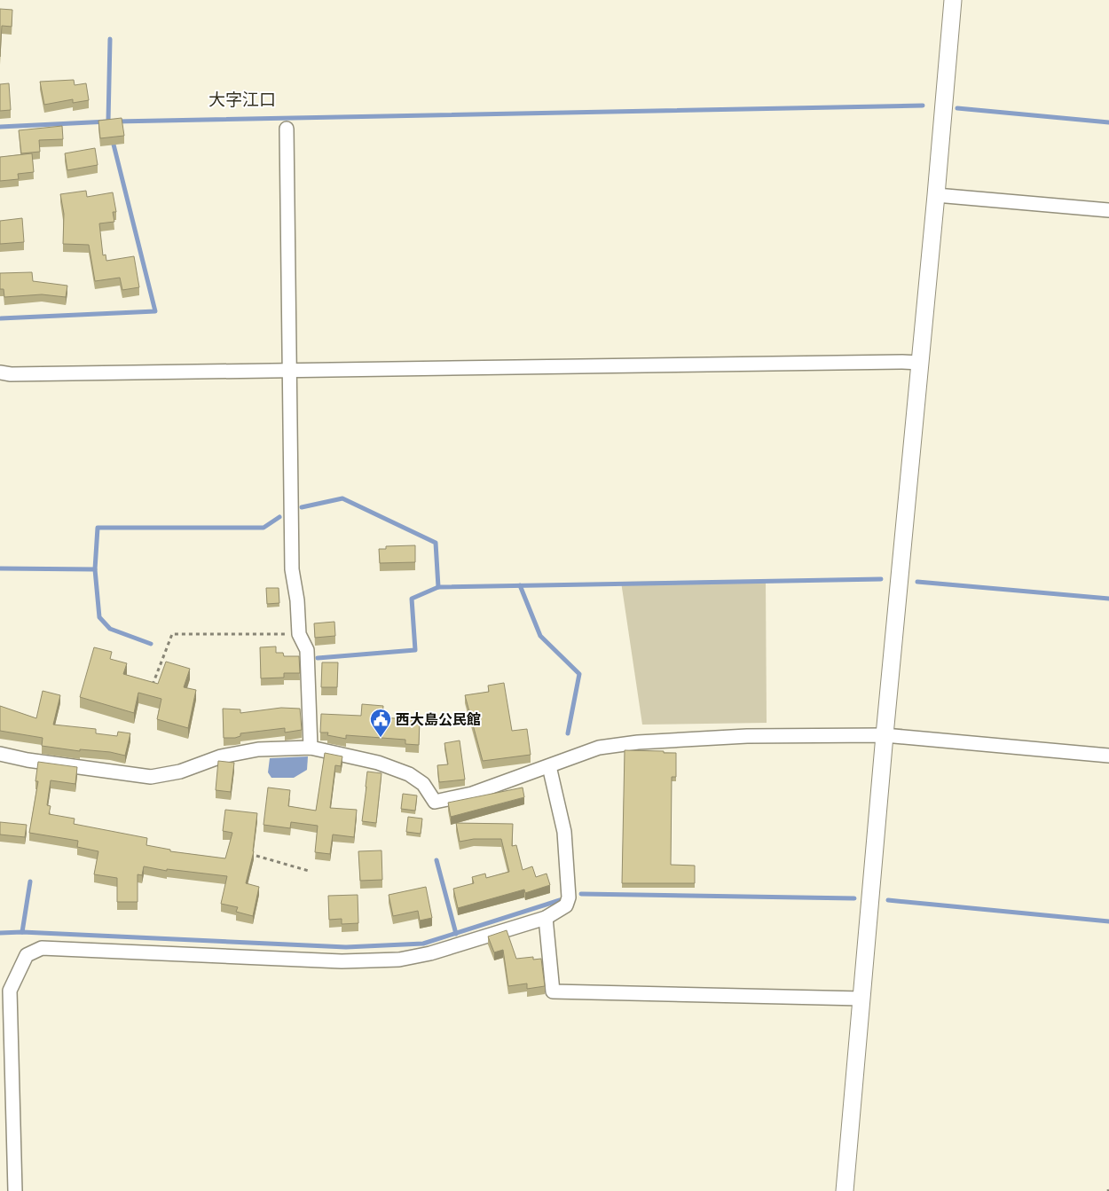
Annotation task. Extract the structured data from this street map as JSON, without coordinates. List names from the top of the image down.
{
  "districts": ["大字江口"],
  "places": {
    "public building": ["西大島公民館"]
  }
}
